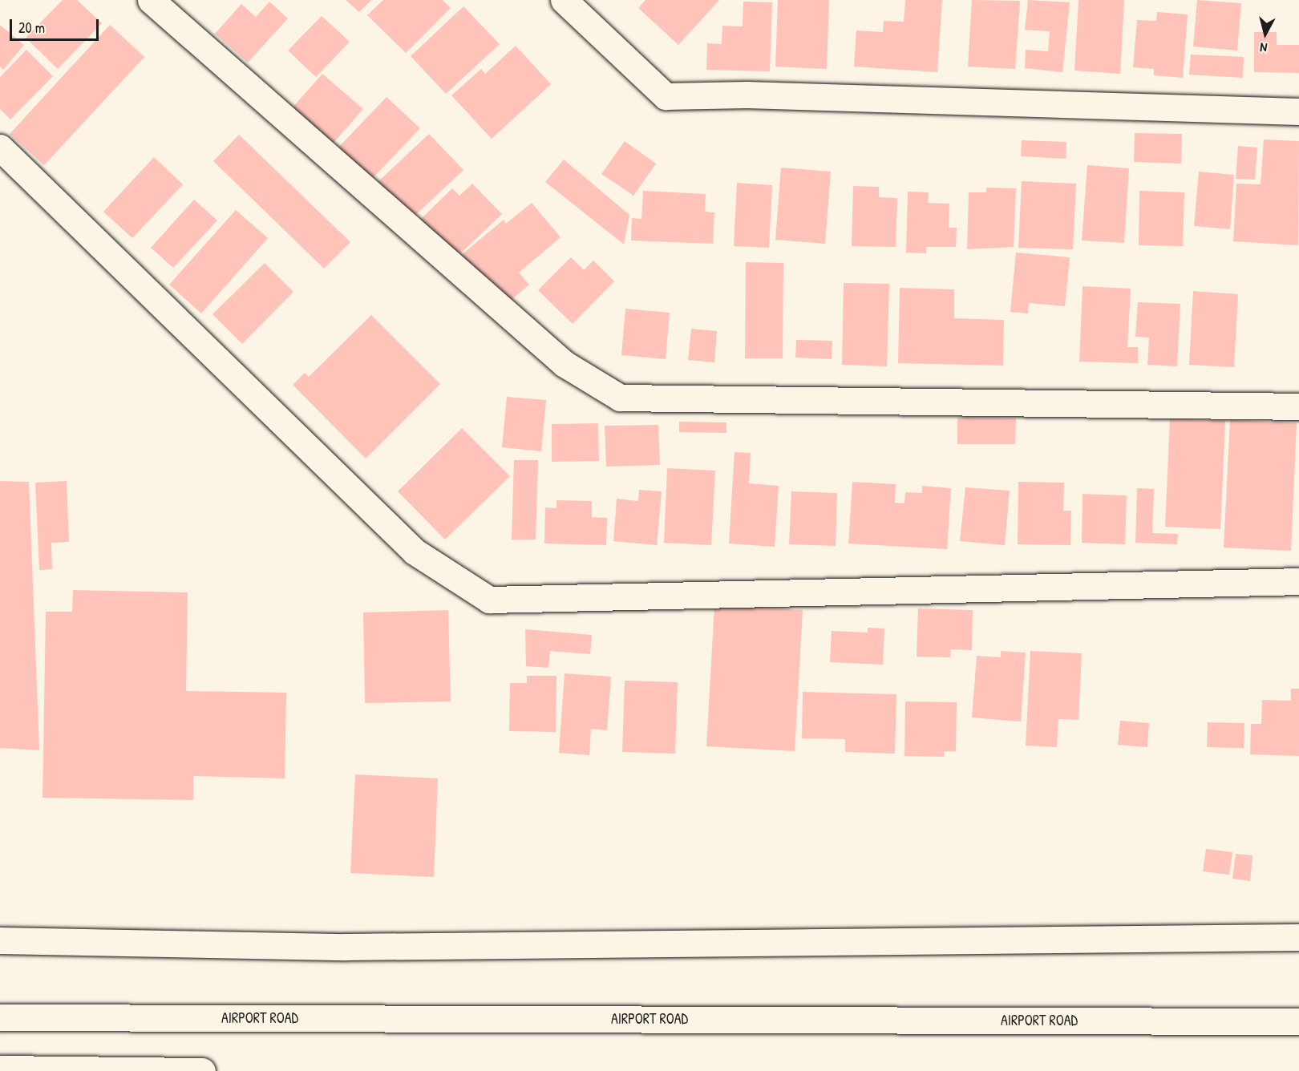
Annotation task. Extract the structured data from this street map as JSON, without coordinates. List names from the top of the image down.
{
  "streets": {
    "street": ["AIRPORT ROAD"]
  },
  "scale_bar": "20 m",
  "north": "bottom"
}
